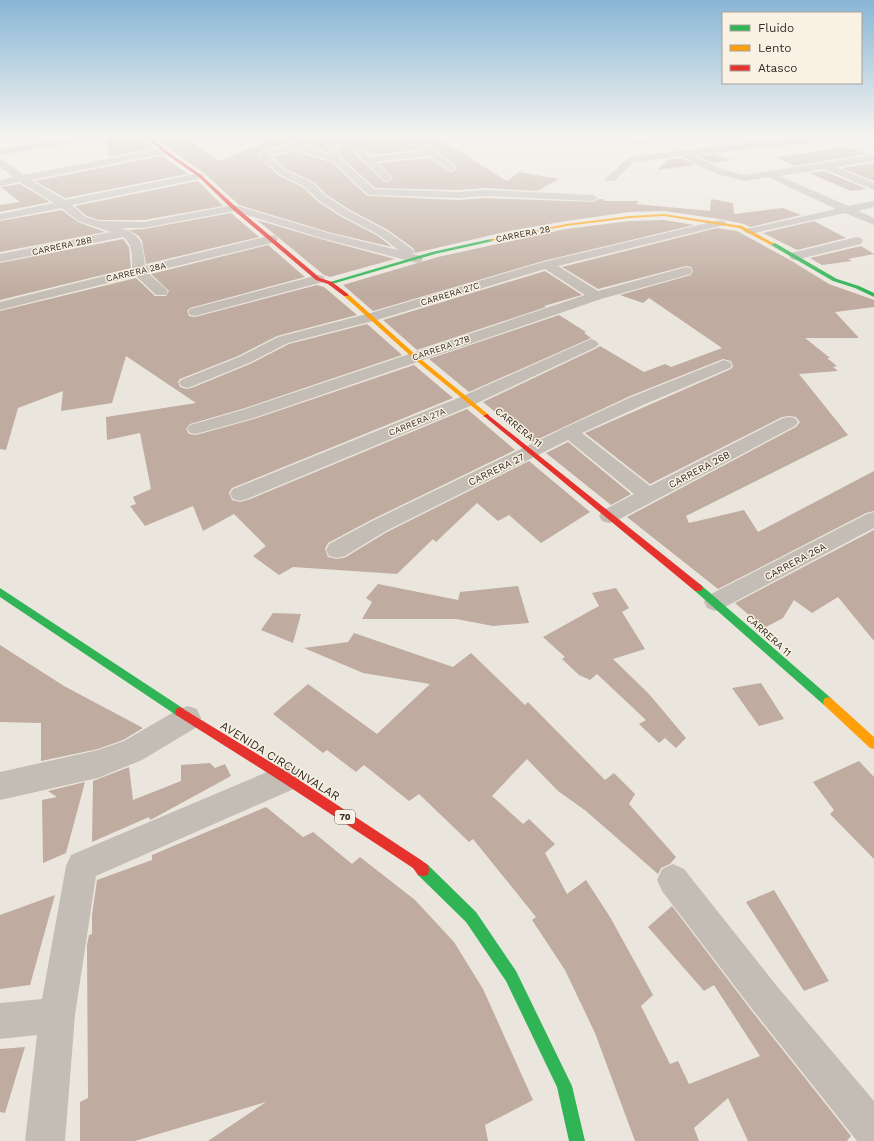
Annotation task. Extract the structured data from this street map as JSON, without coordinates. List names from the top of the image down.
{
  "streets": {
    "street": [
      "CARRERA 28",
      "CARRERA 28B",
      "CARRERA 28A",
      "CARRERA 27C",
      "CARRERA 27B",
      "CARRERA 27A",
      "CARRERA 11",
      "CARRERA 27",
      "CARRERA 26B",
      "CARRERA 26A",
      "AVENIDA CIRCUNVALAR",
      "70"
    ]
  },
  "crossings": [
    ["CARRERA 28", "CARRERA 27C"],
    ["CARRERA 28", "CARRERA 11"],
    ["CARRERA 28B", "CARRERA 11"],
    ["CARRERA 28A", "CARRERA 11"],
    ["CARRERA 27C", "CARRERA 11"],
    ["CARRERA 27B", "CARRERA 11"],
    ["CARRERA 27A", "CARRERA 11"],
    ["CARRERA 11", "CARRERA 27"],
    ["CARRERA 11", "CARRERA 26B"],
    ["CARRERA 11", "CARRERA 26A"]
  ],
  "legend": ["Fluido", "Lento", "Atasco"]
}
